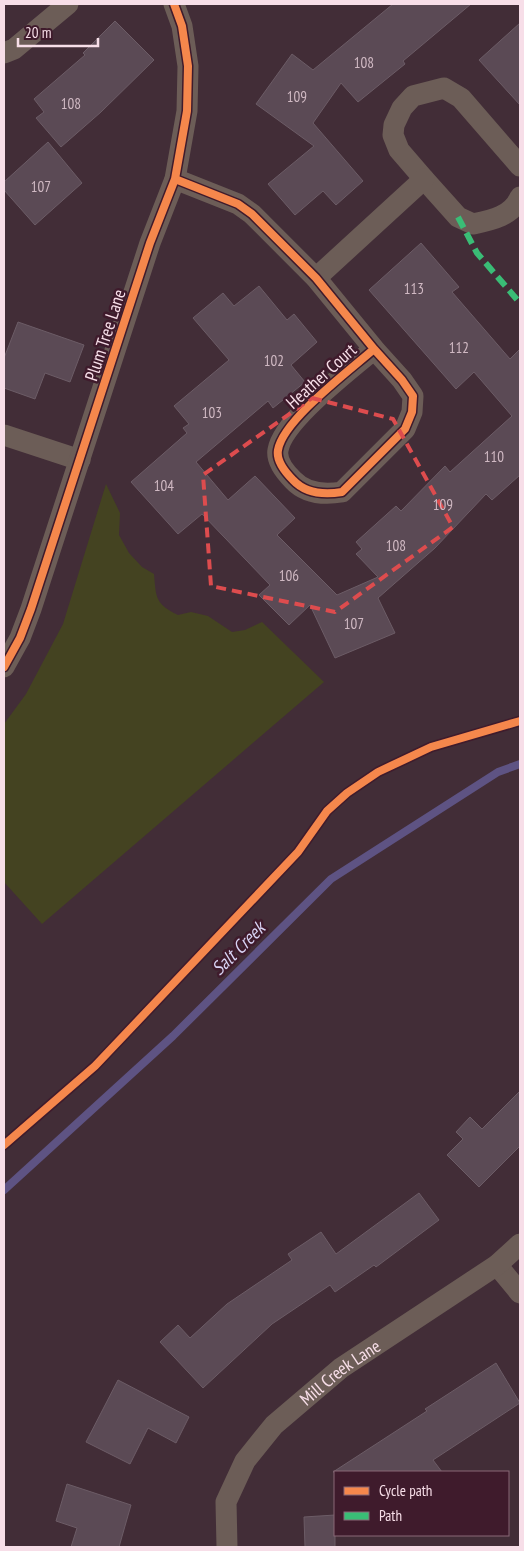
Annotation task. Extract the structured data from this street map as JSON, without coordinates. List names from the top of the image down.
{
  "streets": {
    "street": ["Plum Tree Lane", "Heather Court", "Mill Creek Lane"]
  },
  "crossings": [
    ["Plum Tree Lane", "Heather Court"]
  ],
  "water": ["Salt Creek"],
  "house_numbers": [
    "108",
    "109",
    "108",
    "107",
    "113",
    "112",
    "102",
    "103",
    "110",
    "104",
    "109",
    "108",
    "106",
    "107"
  ],
  "legend": ["Cycle path", "Path"],
  "scale_bar": "20 m"
}
